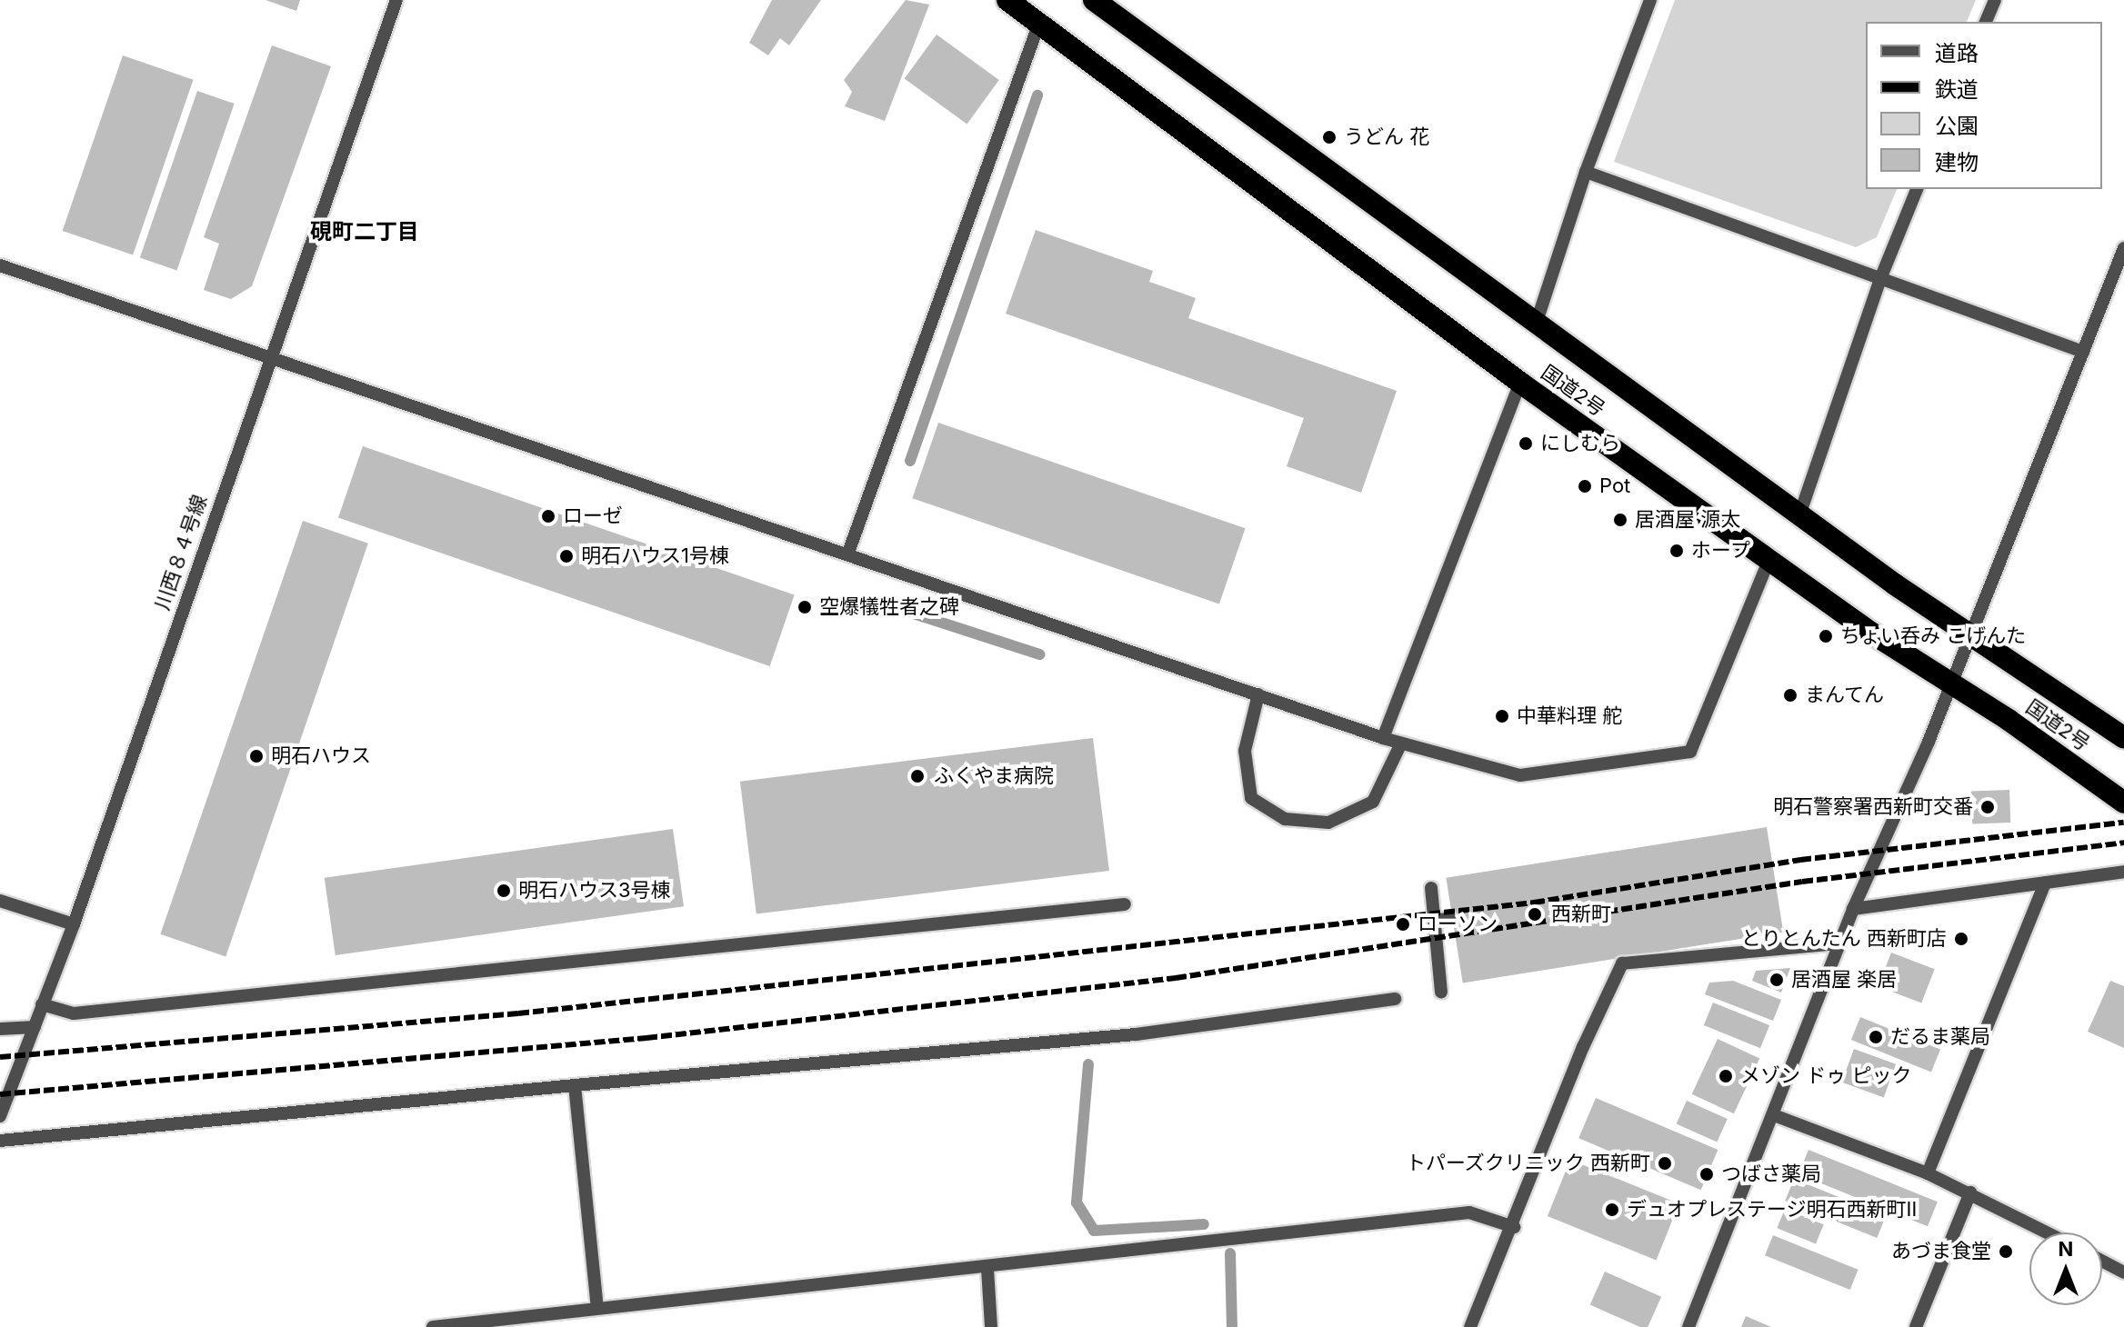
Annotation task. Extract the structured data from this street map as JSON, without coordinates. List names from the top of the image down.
{
  "streets": {
    "highway": ["国道2号"],
    "street": ["川西８４号線"]
  },
  "districts": ["硯町二丁目"],
  "places": [
    "うどん 花",
    "にしむら",
    "Pot",
    "ローゼ",
    "居酒屋 源太",
    "ホープ",
    "明石ハウス1号棟",
    "空爆犠牲者之碑",
    "ちょい呑み こげんた",
    "まんてん",
    "中華料理 舵",
    "明石ハウス",
    "ふくやま病院",
    "明石警察署西新町交番",
    "明石ハウス3号棟",
    "西新町",
    "ローソン",
    "とりとんたん 西新町店",
    "居酒屋 楽居",
    "だるま薬局",
    "メゾン ドゥ ピック",
    "トパーズクリニック 西新町",
    "つばさ薬局",
    "デュオプレステージ明石西新町Ⅱ",
    "あづま食堂"
  ],
  "legend": [
    "道路",
    "鉄道",
    "公園",
    "建物"
  ],
  "north": "top"
}
